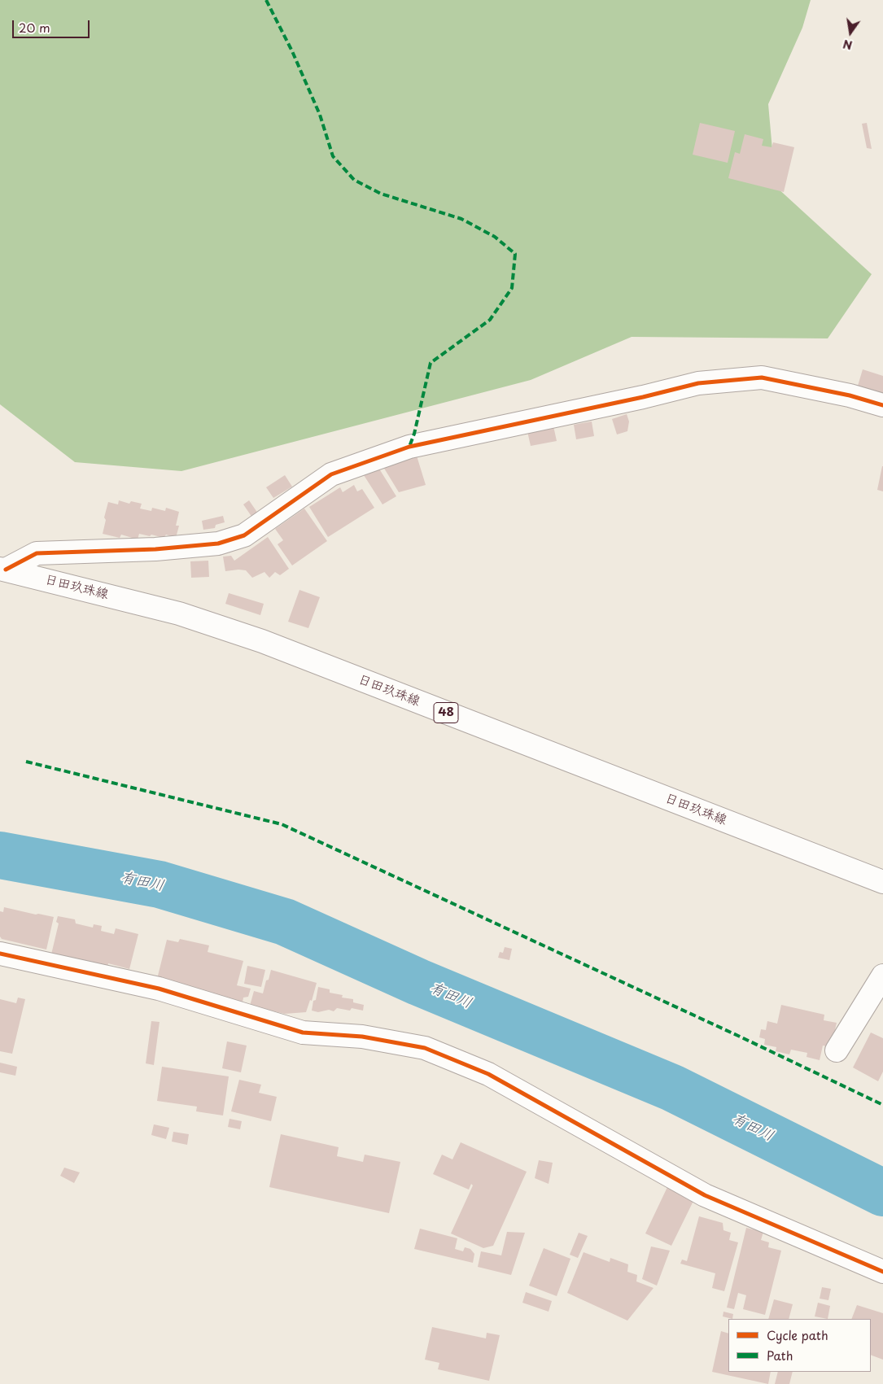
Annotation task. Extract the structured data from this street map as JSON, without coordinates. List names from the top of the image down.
{
  "streets": {
    "street": ["日田玖珠線", "48"]
  },
  "water": ["有田川"],
  "legend": ["Cycle path", "Path"],
  "scale_bar": "20 m",
  "north": "bottom"
}
